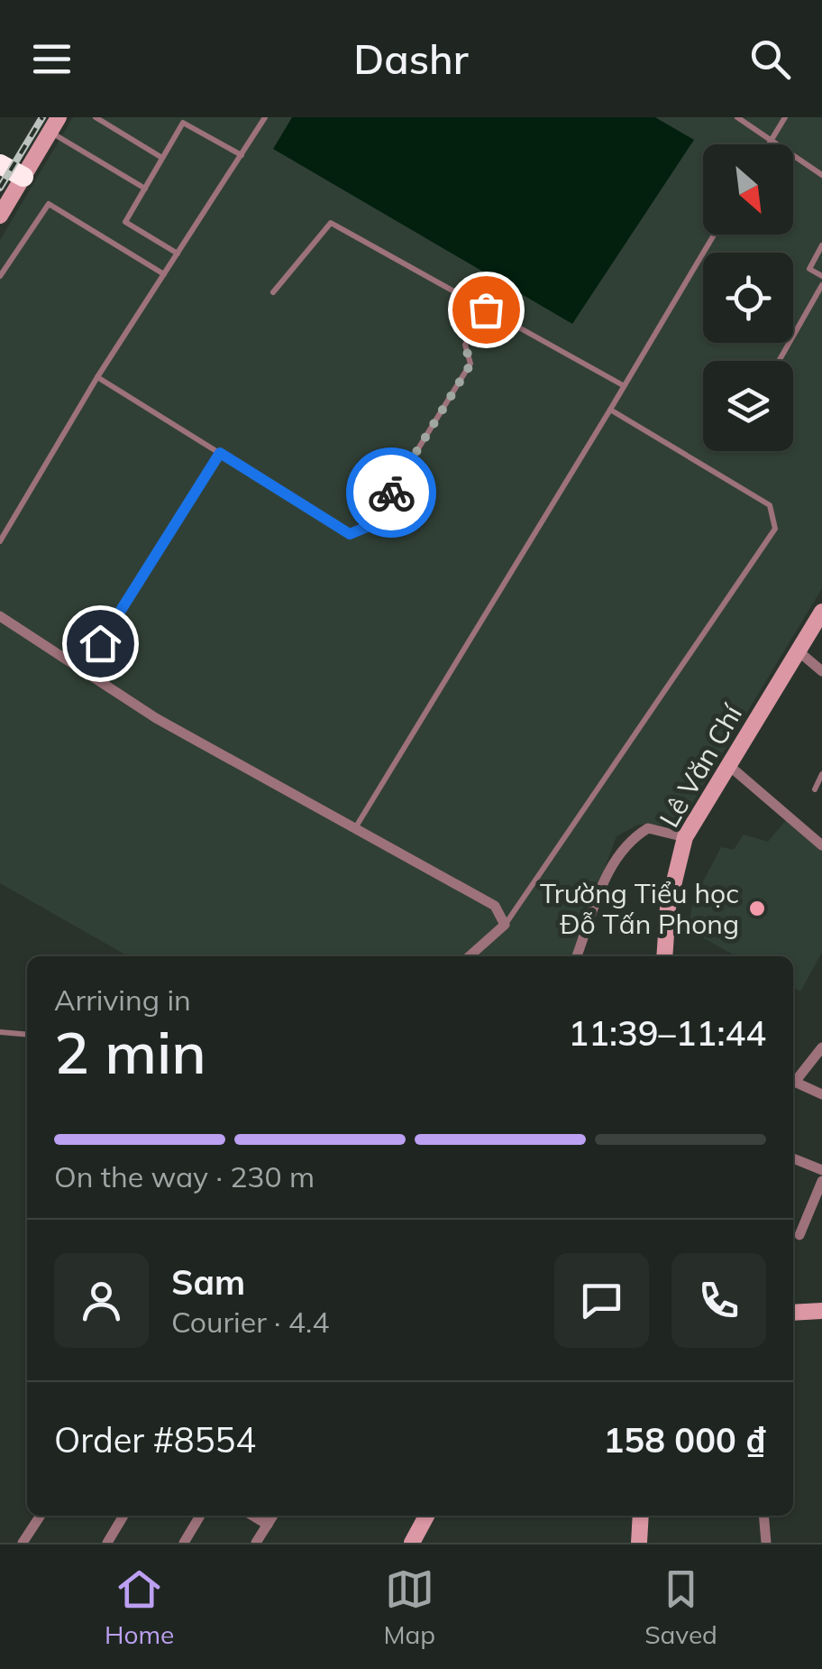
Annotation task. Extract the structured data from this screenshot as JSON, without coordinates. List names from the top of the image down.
{
  "streets": {
    "main road": ["Lê Văn Chí"]
  },
  "places": ["Trường Tiểu học Đỗ Tấn Phong"],
  "north": "bottom right",
  "page": {
    "header": "Dashr",
    "heading": ["2 min", "Arriving in", "11:39–11:44"],
    "panel": [
      "Sam",
      "Courier · 4.4",
      "Order #8554",
      "158 000 ₫"
    ],
    "bar": "On the way · 230 m",
    "tabs": ["Home", "Map", "Saved"]
  }
}
